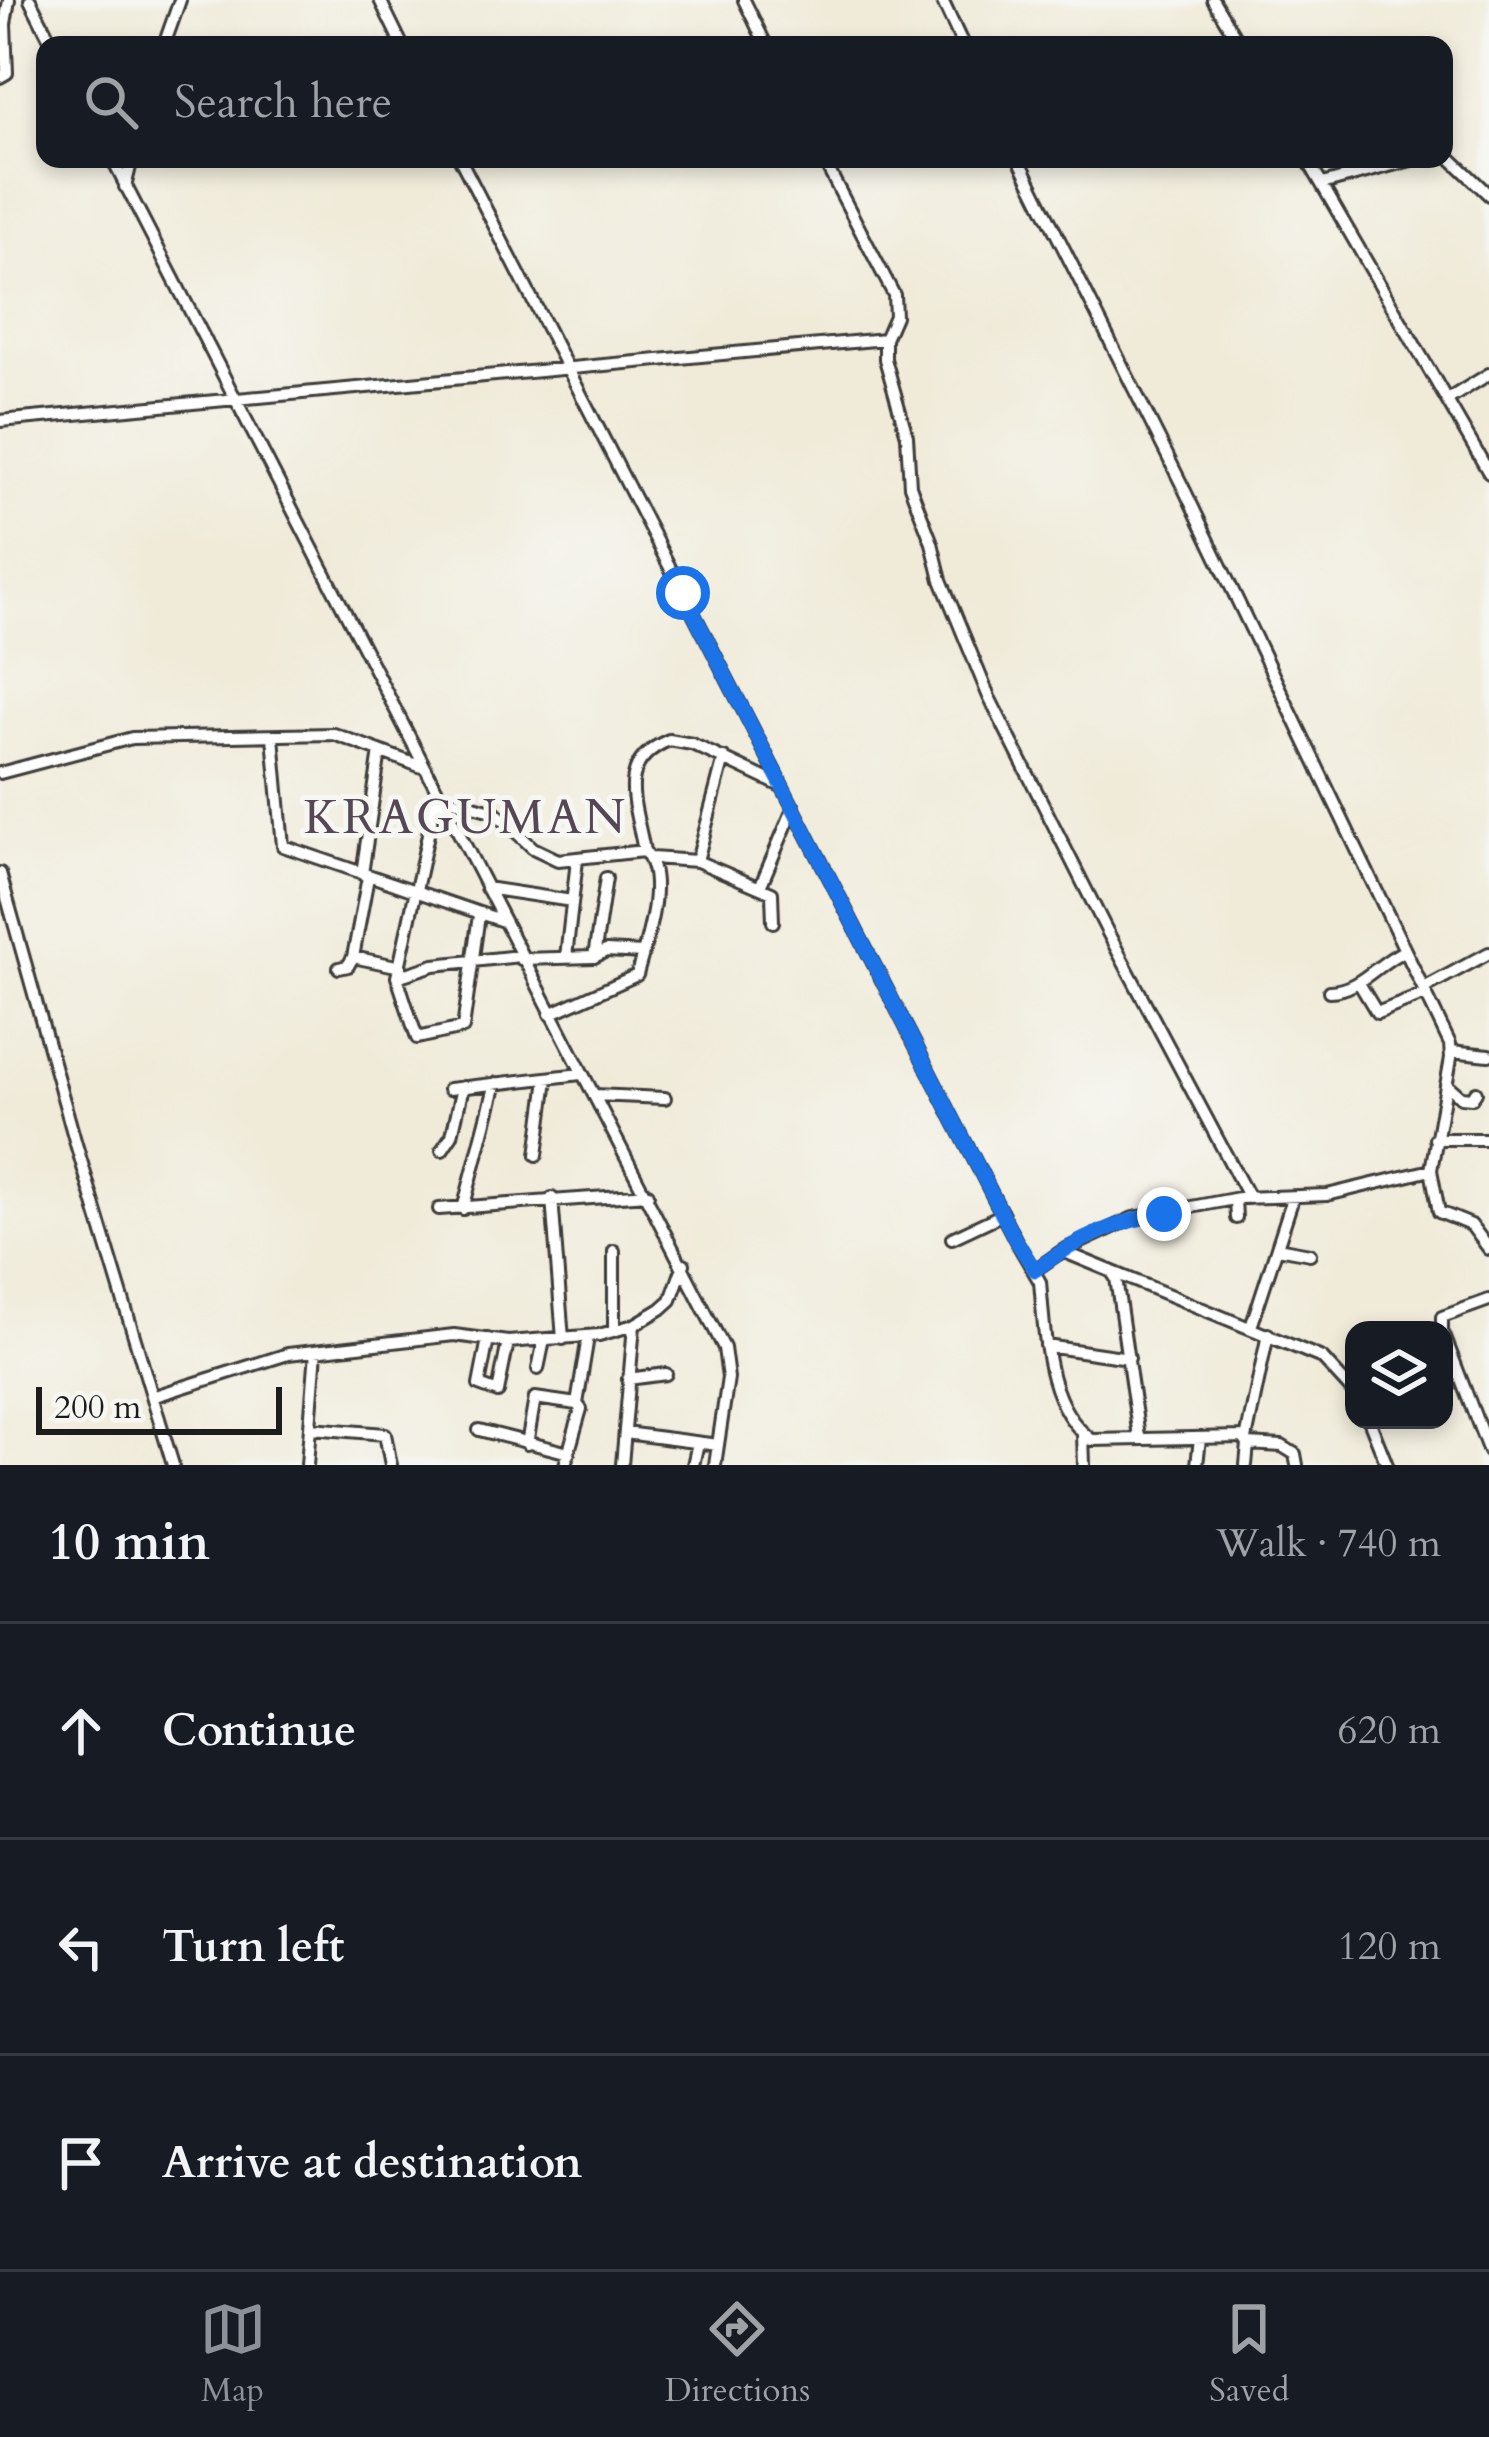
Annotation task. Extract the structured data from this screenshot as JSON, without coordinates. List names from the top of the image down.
{
  "districts": ["KRAGUMAN"],
  "scale_bar": "200 m",
  "page": {
    "search": "Search here",
    "scale": "200 m",
    "heading": ["10 min", "Walk · 740 m"],
    "list": [
      ["Continue", "620 m"],
      ["Turn left", "120 m"],
      "Arrive at destination"
    ],
    "nav": ["Map", "Directions", "Saved"]
  }
}
